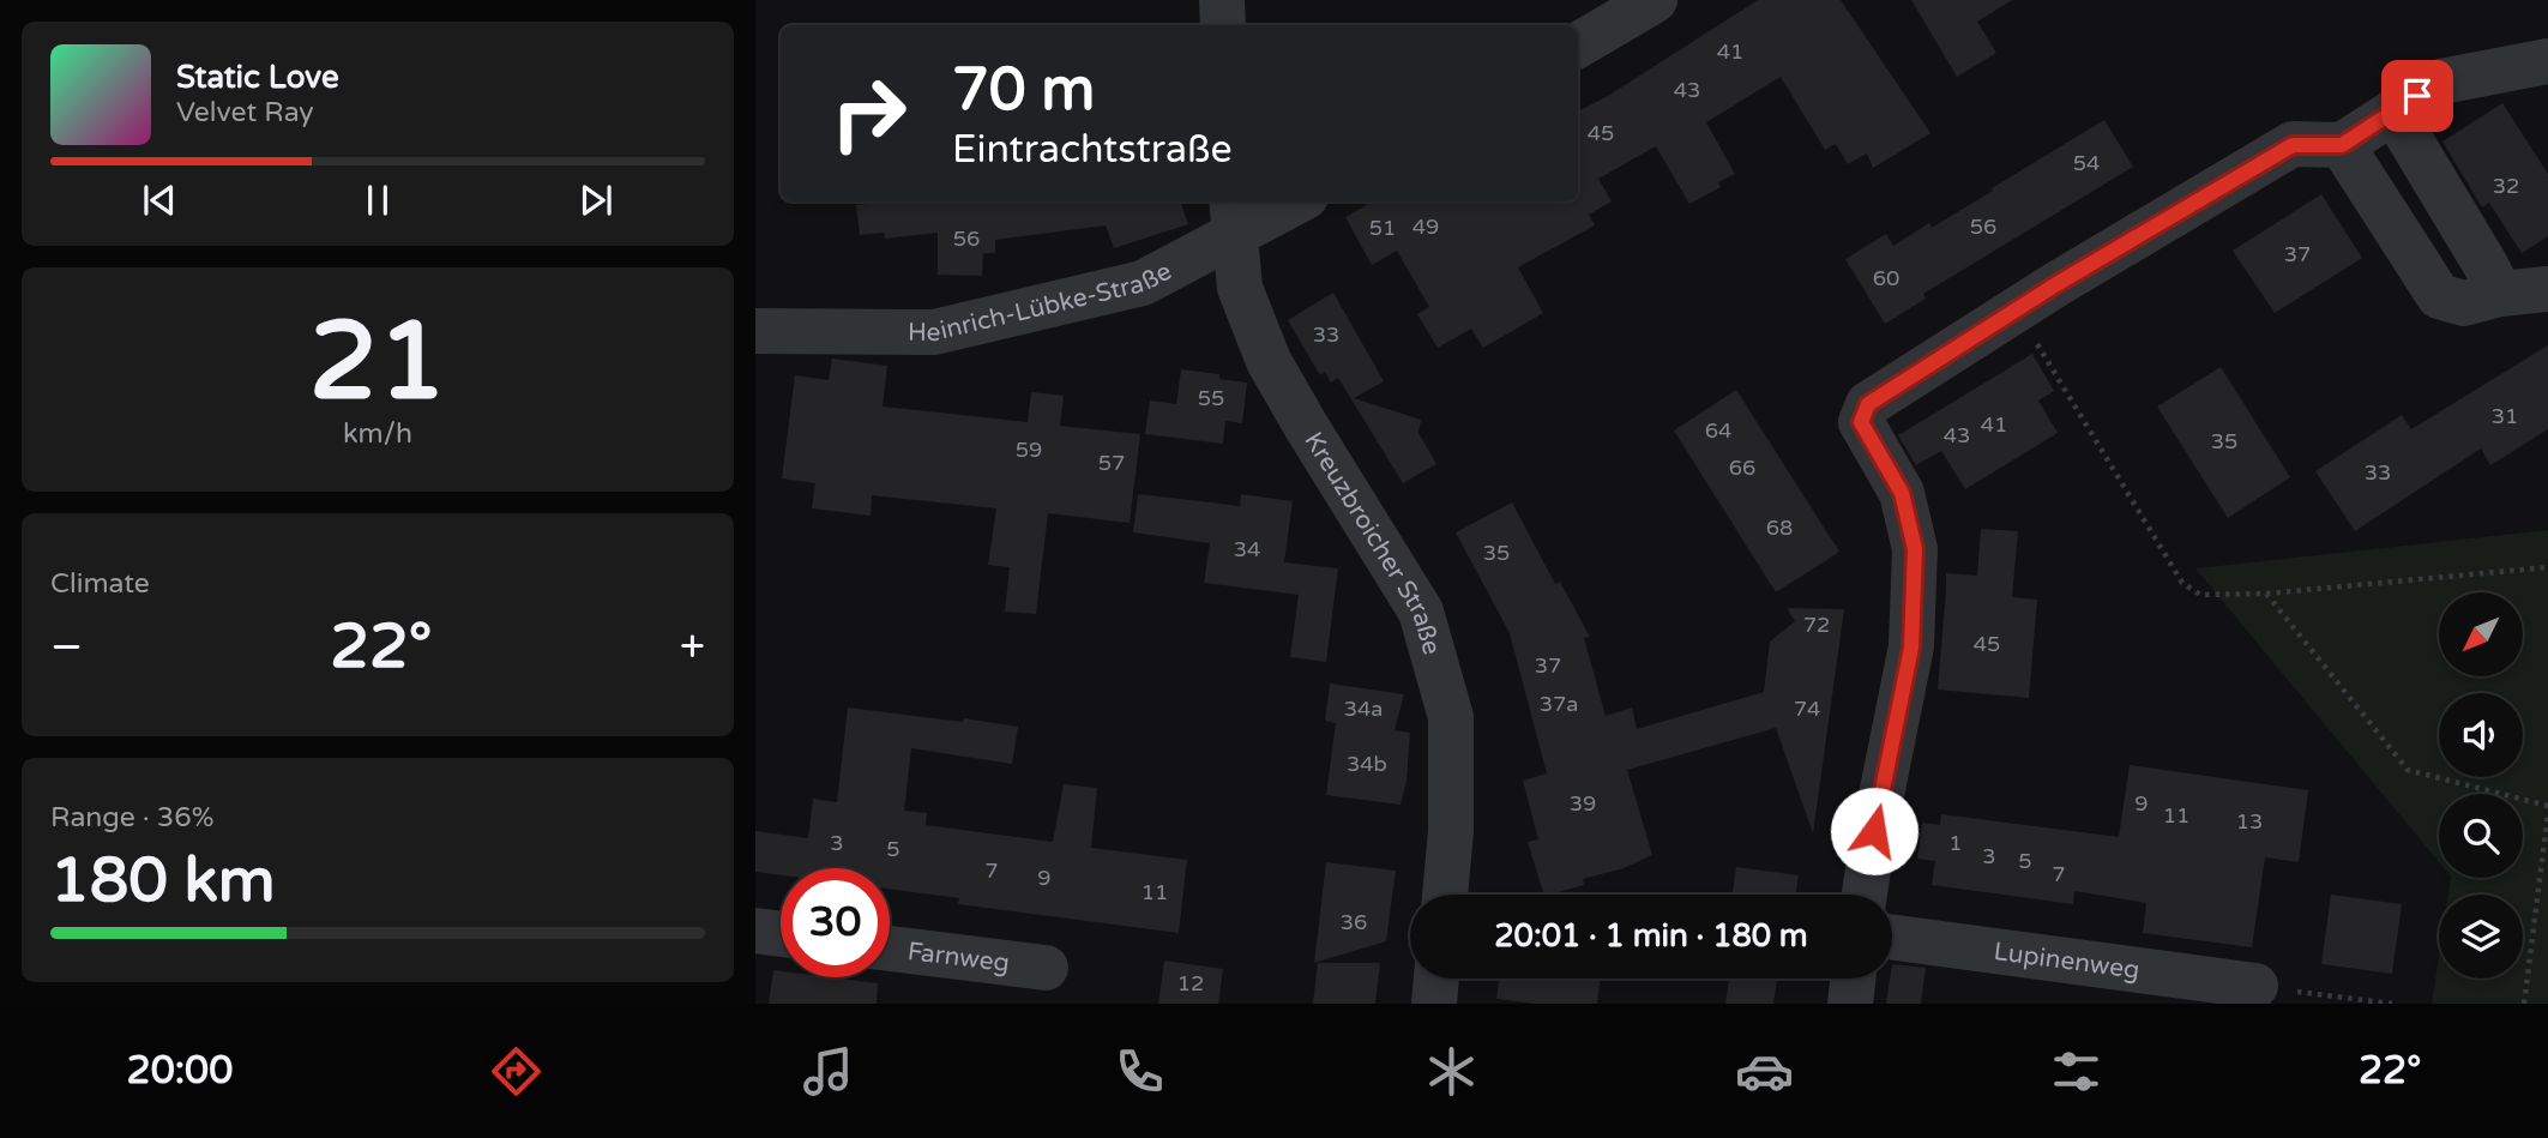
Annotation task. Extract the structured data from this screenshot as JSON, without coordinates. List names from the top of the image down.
{
  "streets": {
    "street": [
      "Heinrich-Lübke-Straße",
      "Kreuzbroicher Straße",
      "Farnweg",
      "Lupinenweg"
    ]
  },
  "crossings": [
    ["Heinrich-Lübke-Straße", "Kreuzbroicher Straße"]
  ],
  "house_numbers": [
    "41",
    "43",
    "45",
    "54",
    "32",
    "49",
    "56",
    "51",
    "56",
    "37",
    "60",
    "33",
    "55",
    "31",
    "41",
    "64",
    "43",
    "35",
    "59",
    "57",
    "66",
    "33",
    "68",
    "34",
    "35",
    "72",
    "45",
    "37",
    "37a",
    "34a",
    "74",
    "34b",
    "39",
    "9",
    "11",
    "13",
    "3",
    "1",
    "5",
    "3",
    "5",
    "7",
    "7",
    "9",
    "11",
    "36",
    "12"
  ],
  "north": "bottom left",
  "page": {
    "turn": ["70 m", "Eintrachtstraße"],
    "song": ["Static Love", "Velvet Ray"],
    "tile": [
      ["21", "km/h"],
      "Climate",
      ["Range · 36%", "180 km"]
    ],
    "heat": ["−", "22°", "+"],
    "limit": "30",
    "trip": "20:01 · 1 min · 180 m",
    "tabs": ["20:00", "22°"]
  }
}
